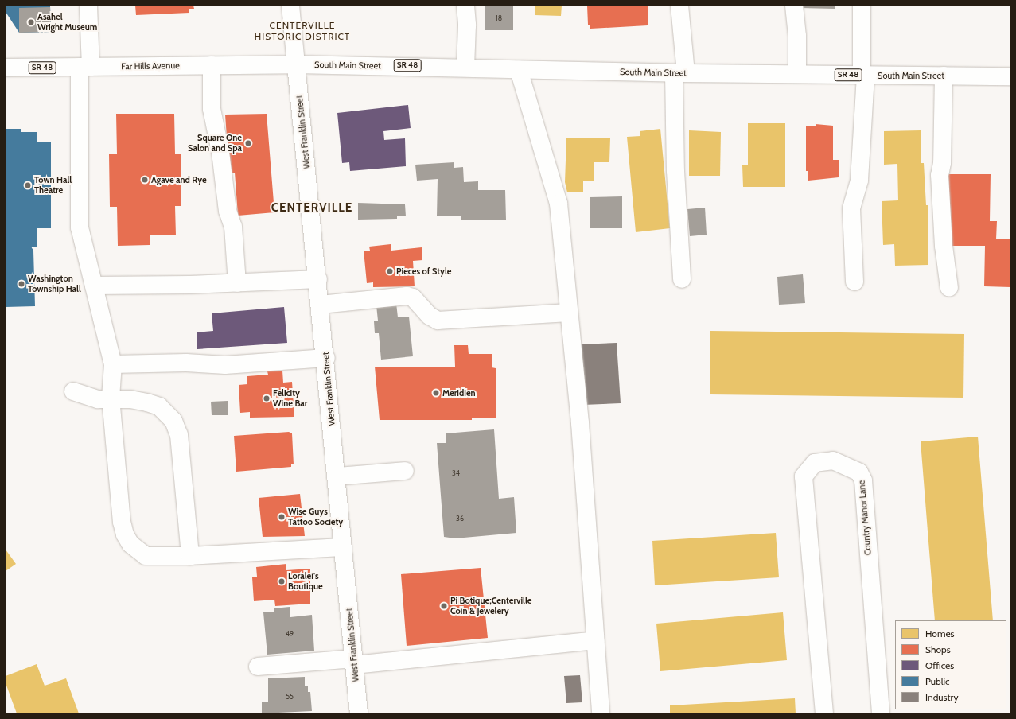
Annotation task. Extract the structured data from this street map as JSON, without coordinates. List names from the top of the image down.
{
  "streets": {
    "main road": [
      "South Main Street",
      "SR 48",
      "Far Hills Avenue",
      "West Franklin Street",
      "Country Manor Lane"
    ]
  },
  "crossings": [
    ["South Main Street", "Far Hills Avenue"],
    ["South Main Street", "West Franklin Street"],
    ["Far Hills Avenue", "West Franklin Street"]
  ],
  "districts": ["CENTERVILLE HISTORIC DISTRICT", "CENTERVILLE"],
  "places": [
    "Asahel Wright Museum",
    "Square One Salon and Spa",
    "Agave and Rye",
    "Town Hall Theatre",
    "Pieces of Style",
    "Washington Township Hall",
    "Meridien",
    "Felicity Wine Bar",
    "Wise Guys Tattoo Society",
    "Loralei's Boutique",
    "Pi Botique;Centerville Coin & Jewelery"
  ],
  "house_numbers": [
    "18",
    "34",
    "36",
    "49",
    "55"
  ],
  "legend": [
    "Homes",
    "Shops",
    "Offices",
    "Public",
    "Industry"
  ]
}
